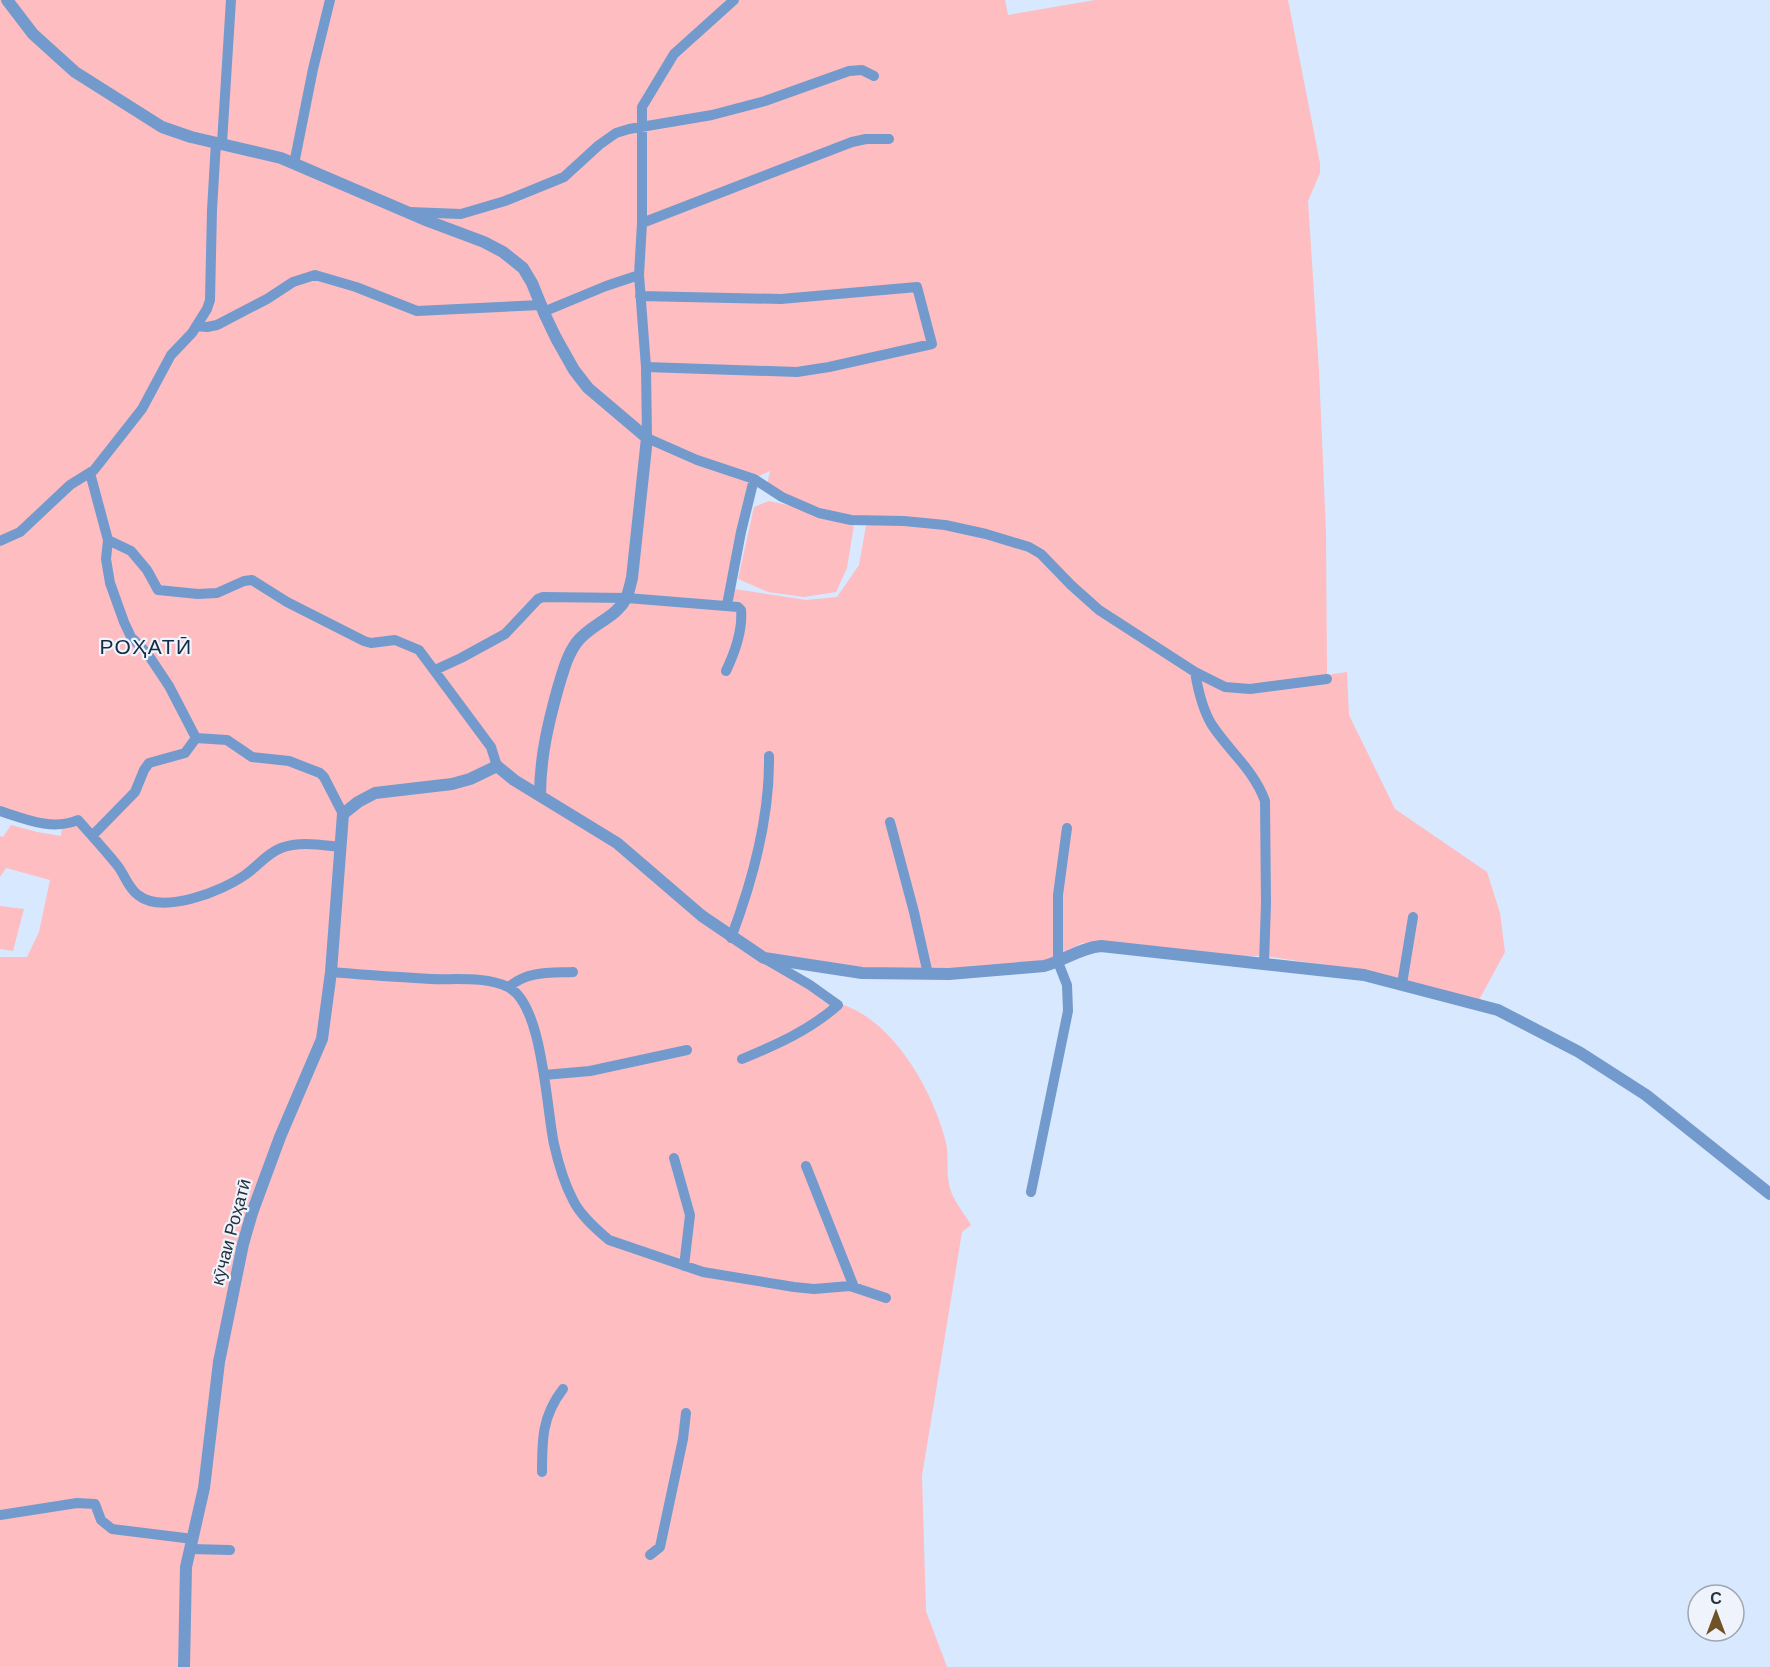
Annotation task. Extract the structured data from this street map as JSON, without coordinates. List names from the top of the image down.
{
  "streets": {
    "street": ["кӯчаи Роҳатӣ"]
  },
  "districts": ["РОҲАТӢ"],
  "north": "top"
}
